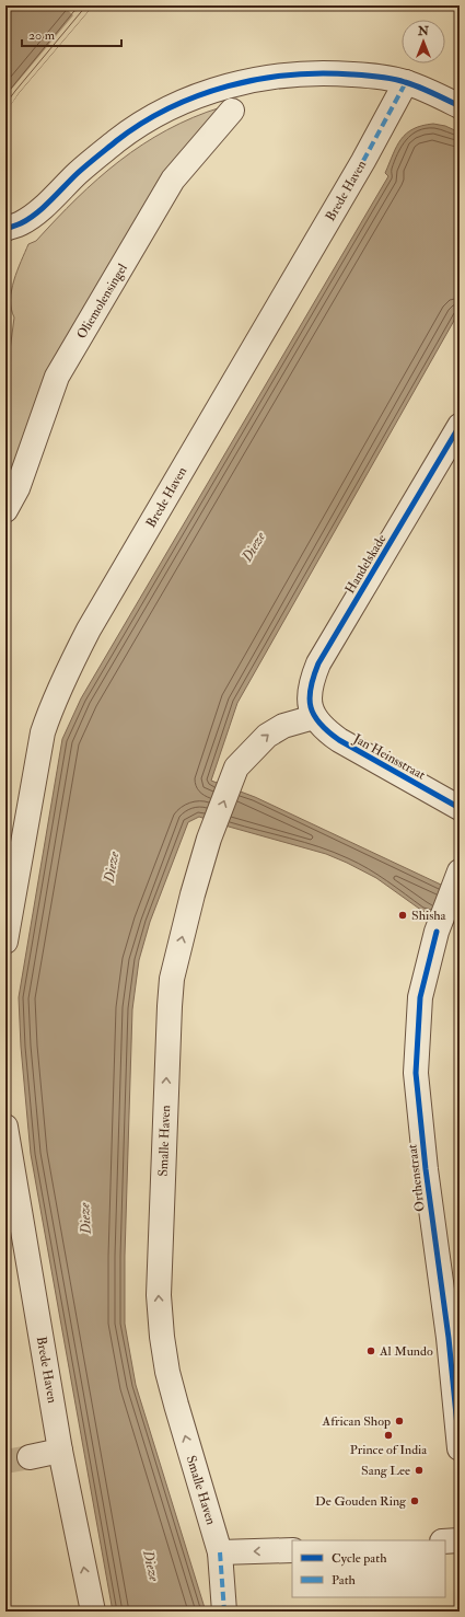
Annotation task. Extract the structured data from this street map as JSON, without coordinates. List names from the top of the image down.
{
  "streets": {
    "street": [
      "Brede Haven",
      "Oliemolensingel",
      "Handelskade",
      "Jan Heinsstraat",
      "Smalle Haven",
      "Orthenstraat"
    ]
  },
  "crossings": [
    ["Handelskade", "Jan Heinsstraat"],
    ["Handelskade", "Smalle Haven"],
    ["Jan Heinsstraat", "Smalle Haven"]
  ],
  "one_way": ["Smalle Haven"],
  "water": ["Dieze"],
  "places": [
    "Shisha",
    "Al Mundo",
    "African Shop",
    "Prince of India",
    "Sang Lee",
    "De Gouden Ring"
  ],
  "legend": ["Cycle path", "Path"],
  "scale_bar": "20 m",
  "north": "top"
}
